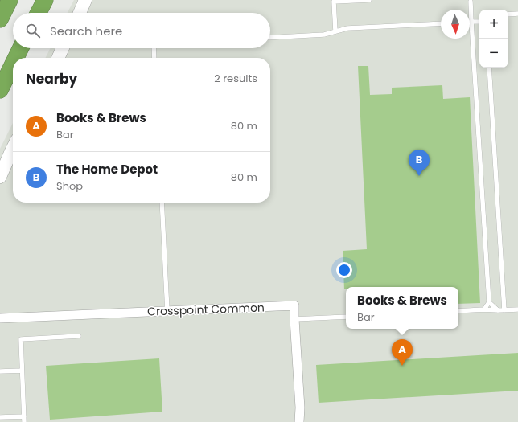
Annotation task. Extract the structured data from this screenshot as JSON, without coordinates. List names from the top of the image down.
{
  "streets": {
    "street": ["Crosspoint Common"]
  },
  "north": "bottom",
  "page": {
    "map_buttons": ["+", "−"],
    "search": "Search here",
    "heading": ["Nearby", "2 results"],
    "list": [
      {
        "mark": "A",
        "name": "Books & Brews",
        "note": "Bar",
        "value": "80 m"
      },
      {
        "mark": "B",
        "name": "The Home Depot",
        "note": "Shop",
        "value": "80 m"
      }
    ],
    "pins": ["B", "A"],
    "popup": ["Books & Brews", "Bar"]
  }
}
